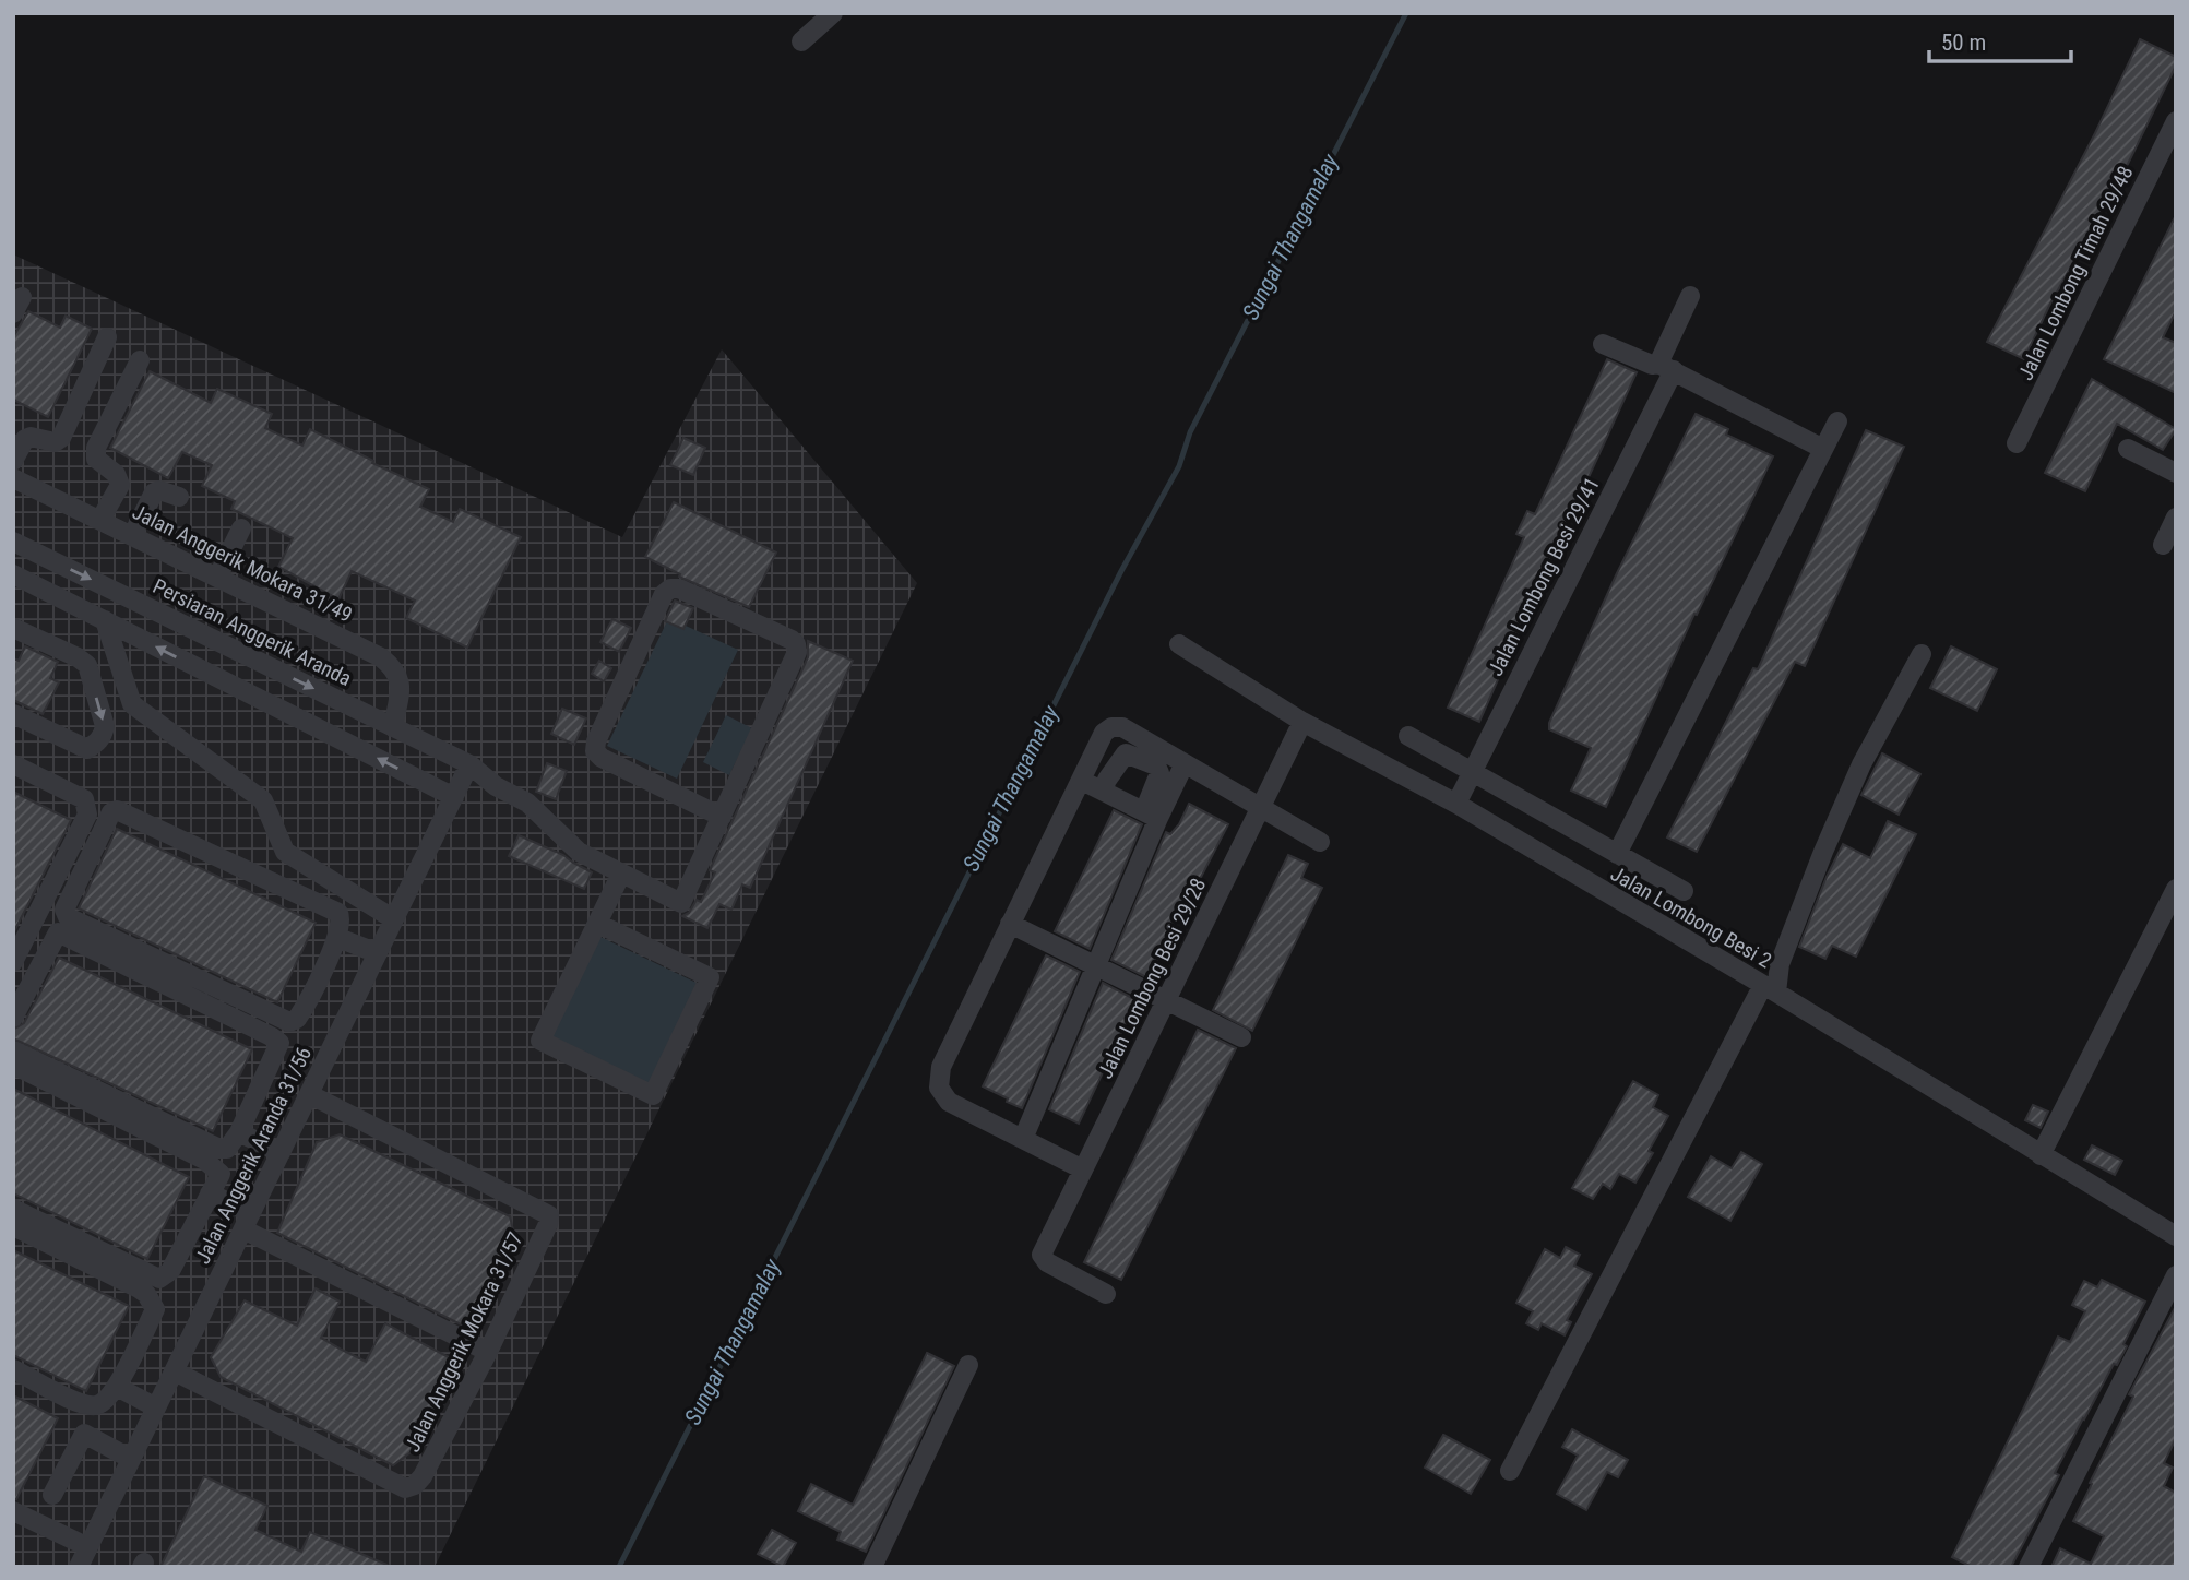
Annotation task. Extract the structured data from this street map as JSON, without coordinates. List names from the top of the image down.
{
  "streets": {
    "street": [
      "Jalan Lombong Timah 29/48",
      "Jalan Anggerik Mokara 31/49",
      "Jalan Lombong Besi 29/41",
      "Persiaran Anggerik Aranda",
      "Jalan Lombong Besi 2",
      "Jalan Lombong Besi 29/28",
      "Jalan Anggerik Aranda 31/56",
      "Jalan Anggerik Mokara 31/57"
    ]
  },
  "crossings": [
    ["Jalan Anggerik Mokara 31/49", "Persiaran Anggerik Aranda"],
    ["Jalan Lombong Besi 29/41", "Jalan Lombong Besi 2"],
    ["Persiaran Anggerik Aranda", "Jalan Anggerik Aranda 31/56"],
    ["Jalan Lombong Besi 2", "Jalan Lombong Besi 29/28"],
    ["Jalan Anggerik Aranda 31/56", "Jalan Anggerik Mokara 31/57"]
  ],
  "water": ["Sungai Thangamalay"],
  "scale_bar": "50 m"
}
